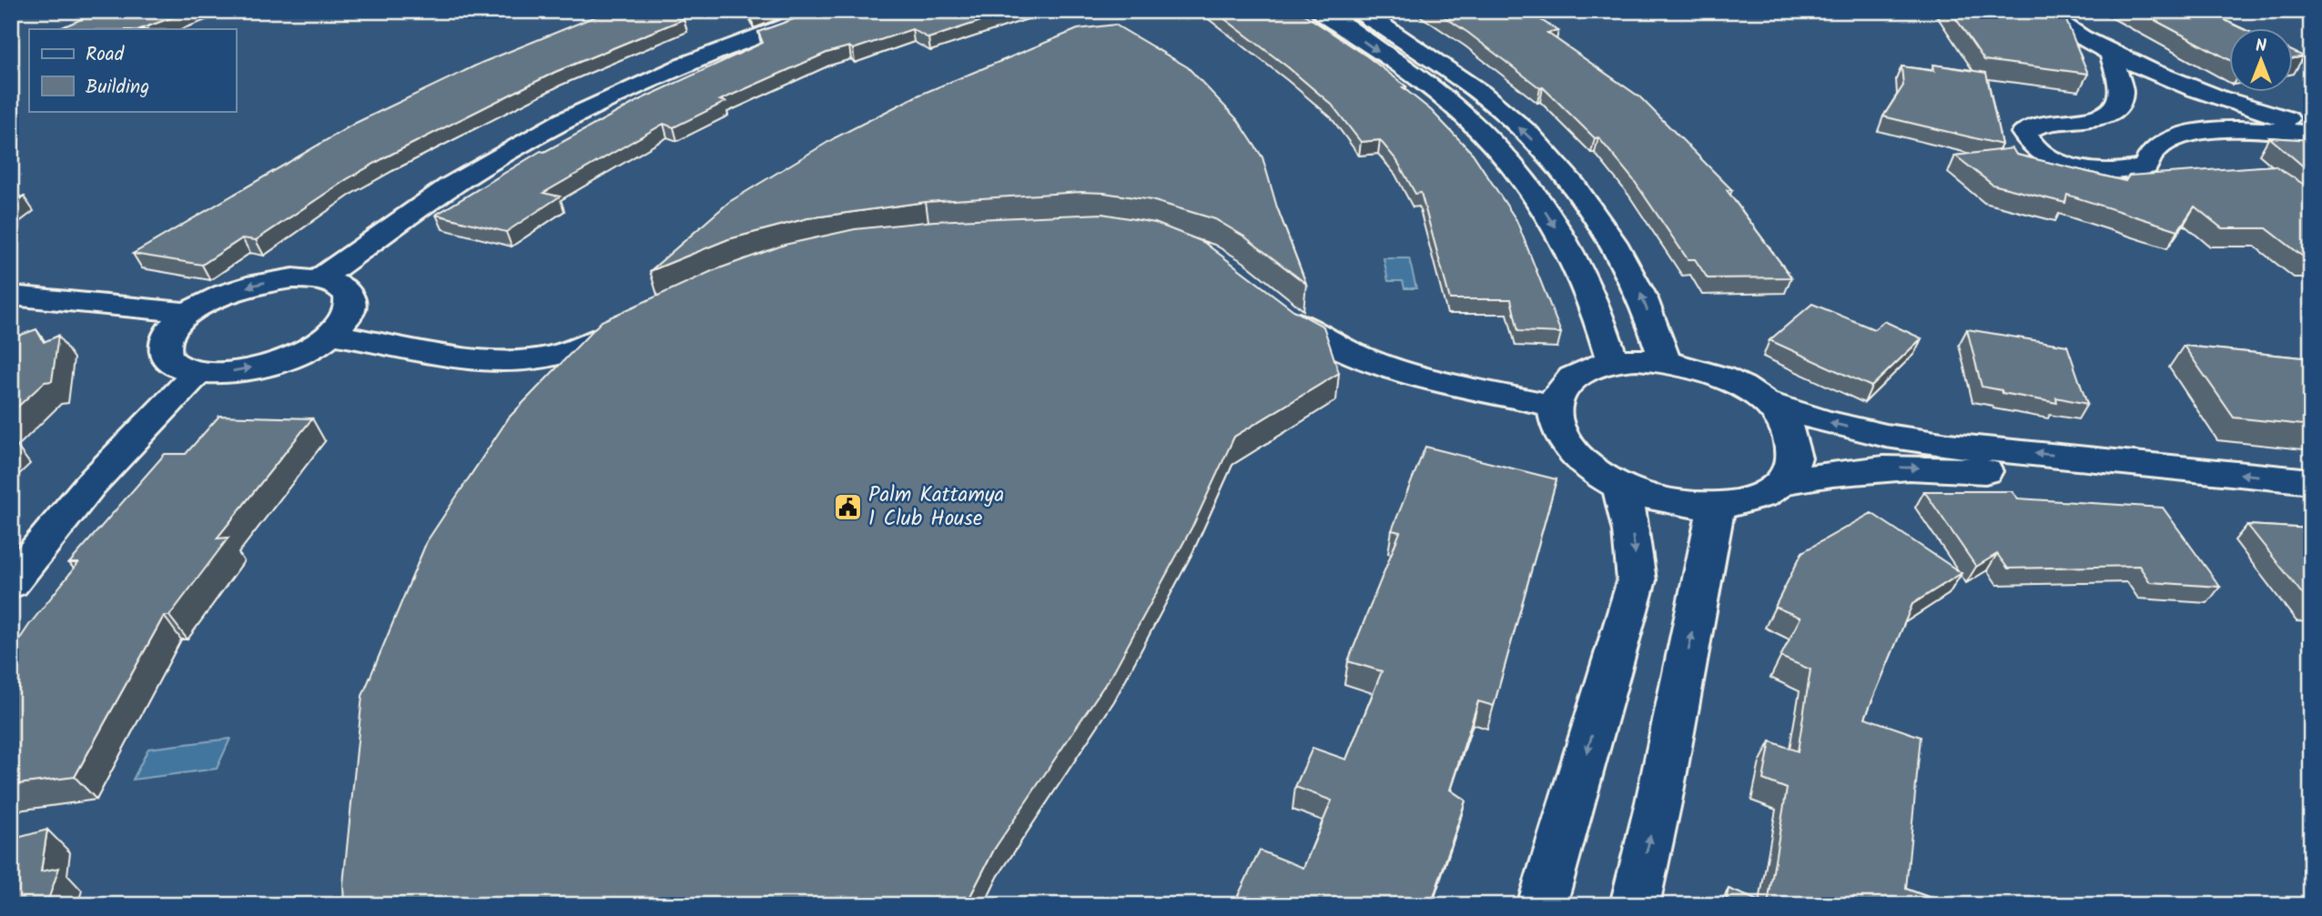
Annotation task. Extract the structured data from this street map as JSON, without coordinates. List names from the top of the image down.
{
  "places": {
    "public building": ["Palm Kattamya 1 Club House"]
  },
  "legend": ["Road", "Building"],
  "north": "top"
}
